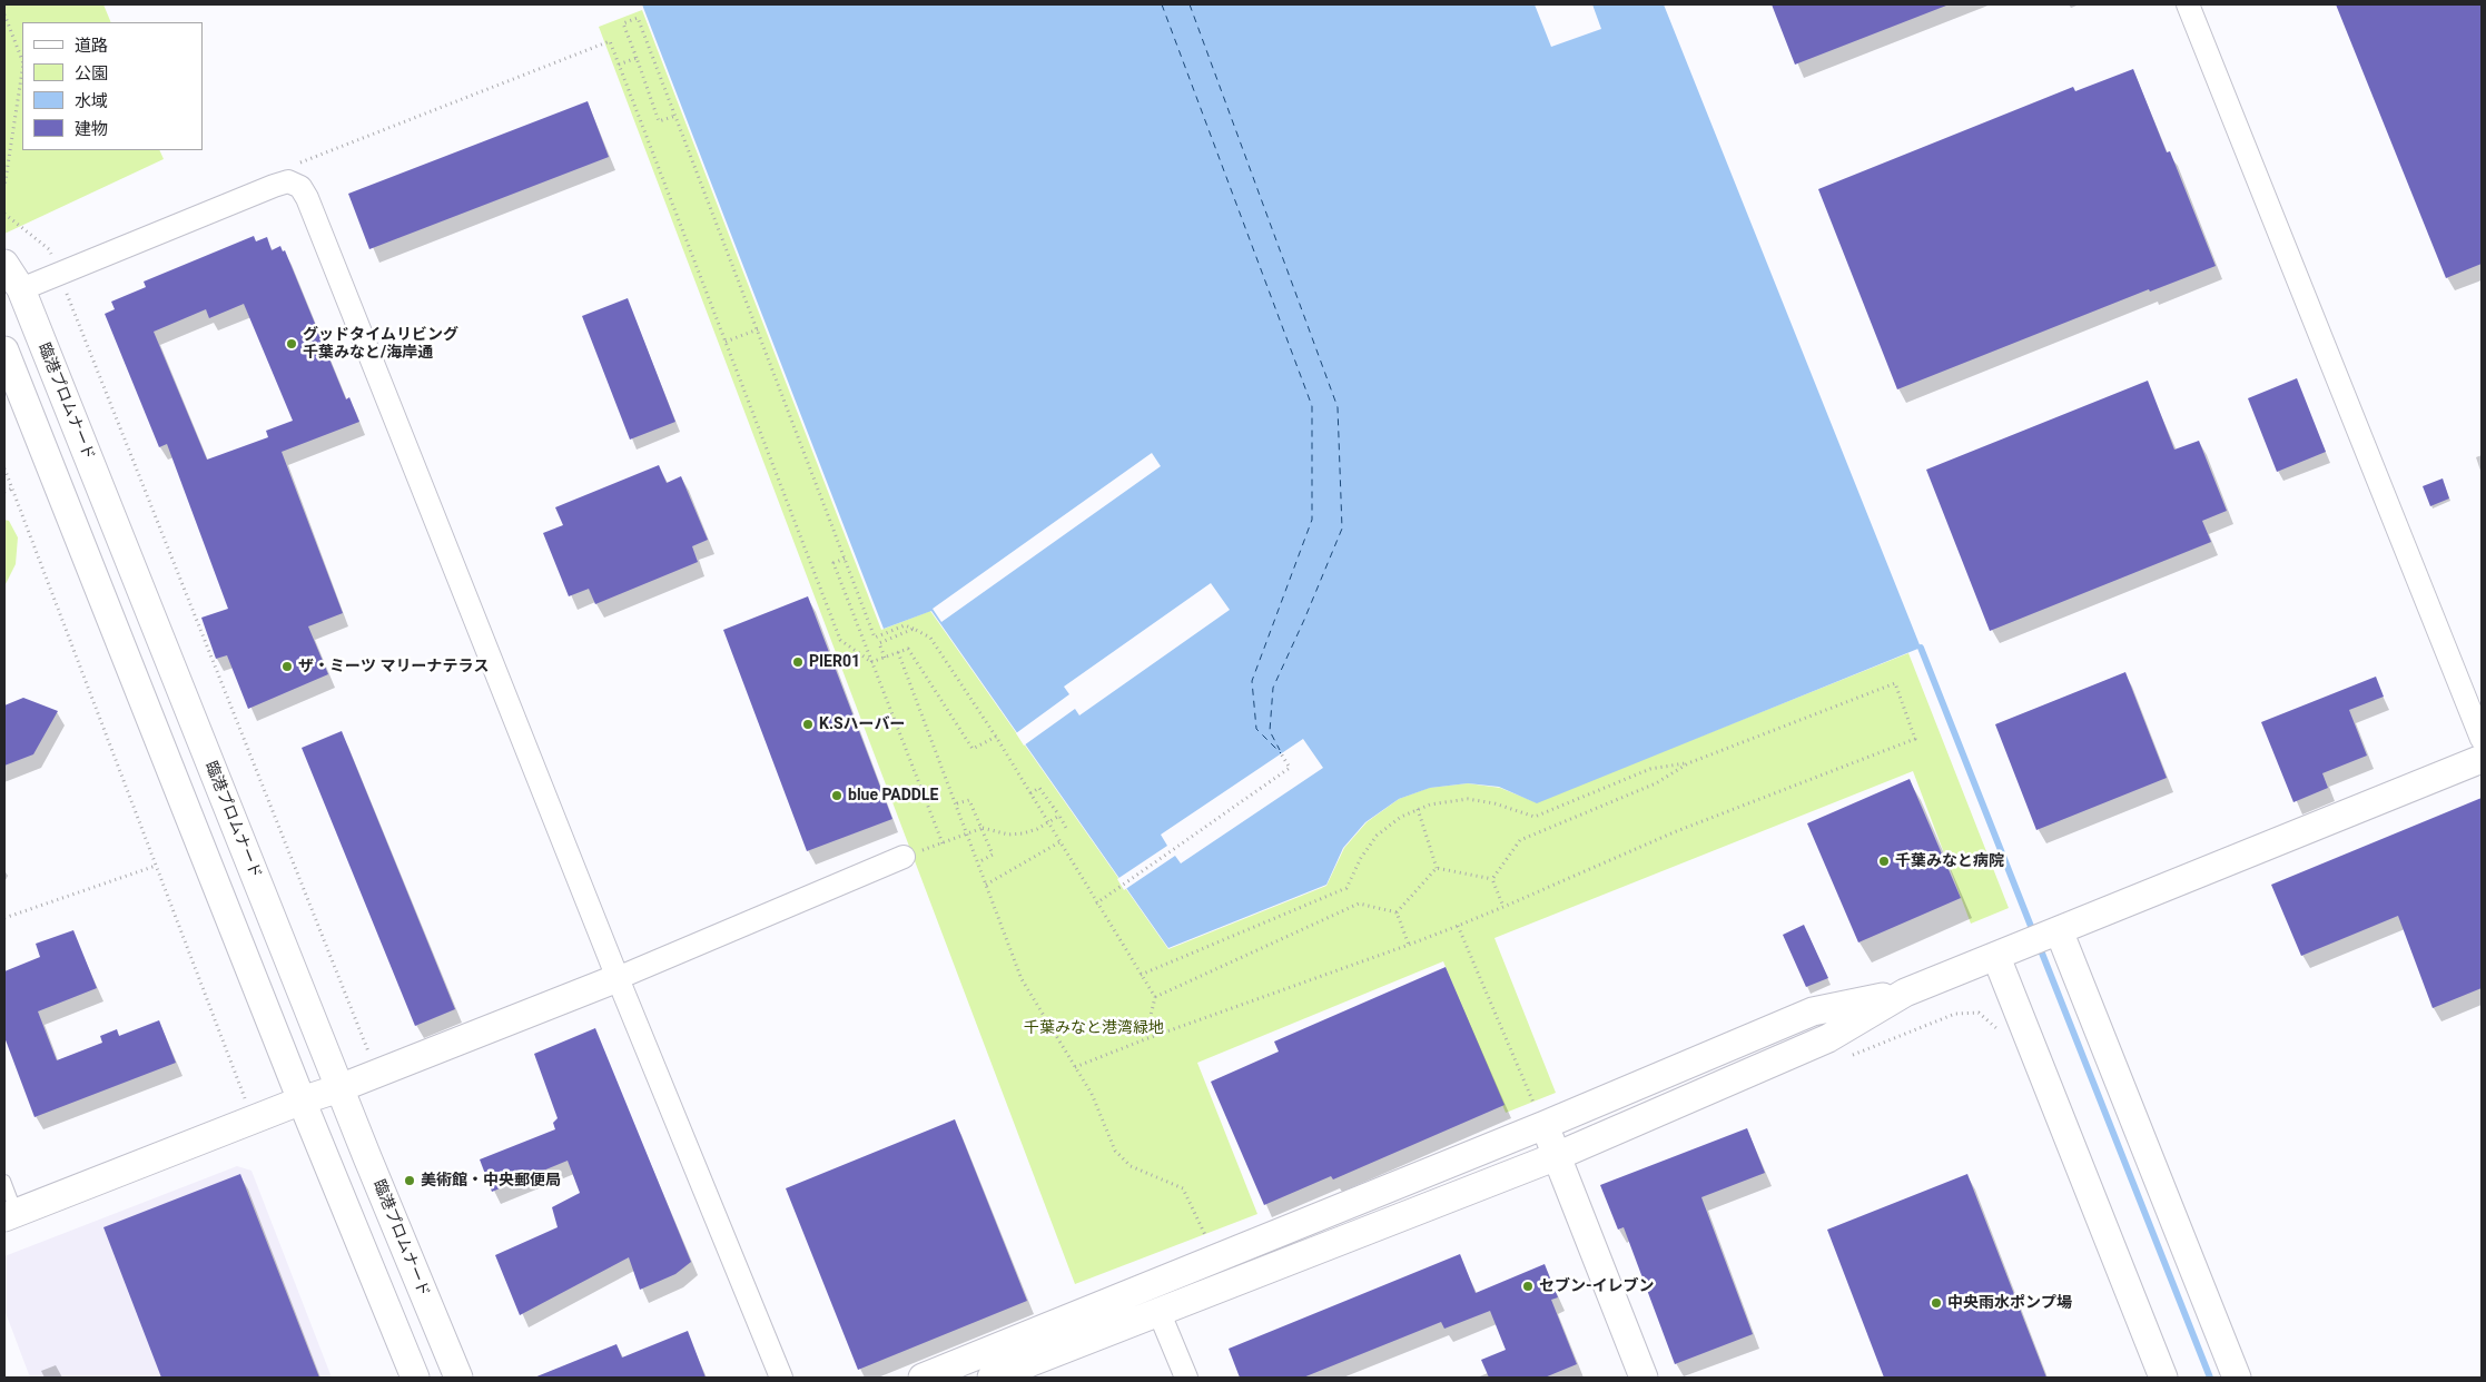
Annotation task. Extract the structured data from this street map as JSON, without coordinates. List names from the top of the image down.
{
  "streets": {
    "street": ["臨港プロムナード"]
  },
  "parks": ["千葉みなと港湾緑地"],
  "places": [
    "グッドタイムリビング 千葉みなと/海岸通",
    "PIER01",
    "ザ・ミーツ マリーナテラス",
    "K.Sハーバー",
    "blue PADDLE",
    "千葉みなと病院",
    "美術館・中央郵便局",
    "セブン-イレブン",
    "中央雨水ポンプ場"
  ],
  "legend": [
    "道路",
    "公園",
    "水域",
    "建物"
  ]
}
